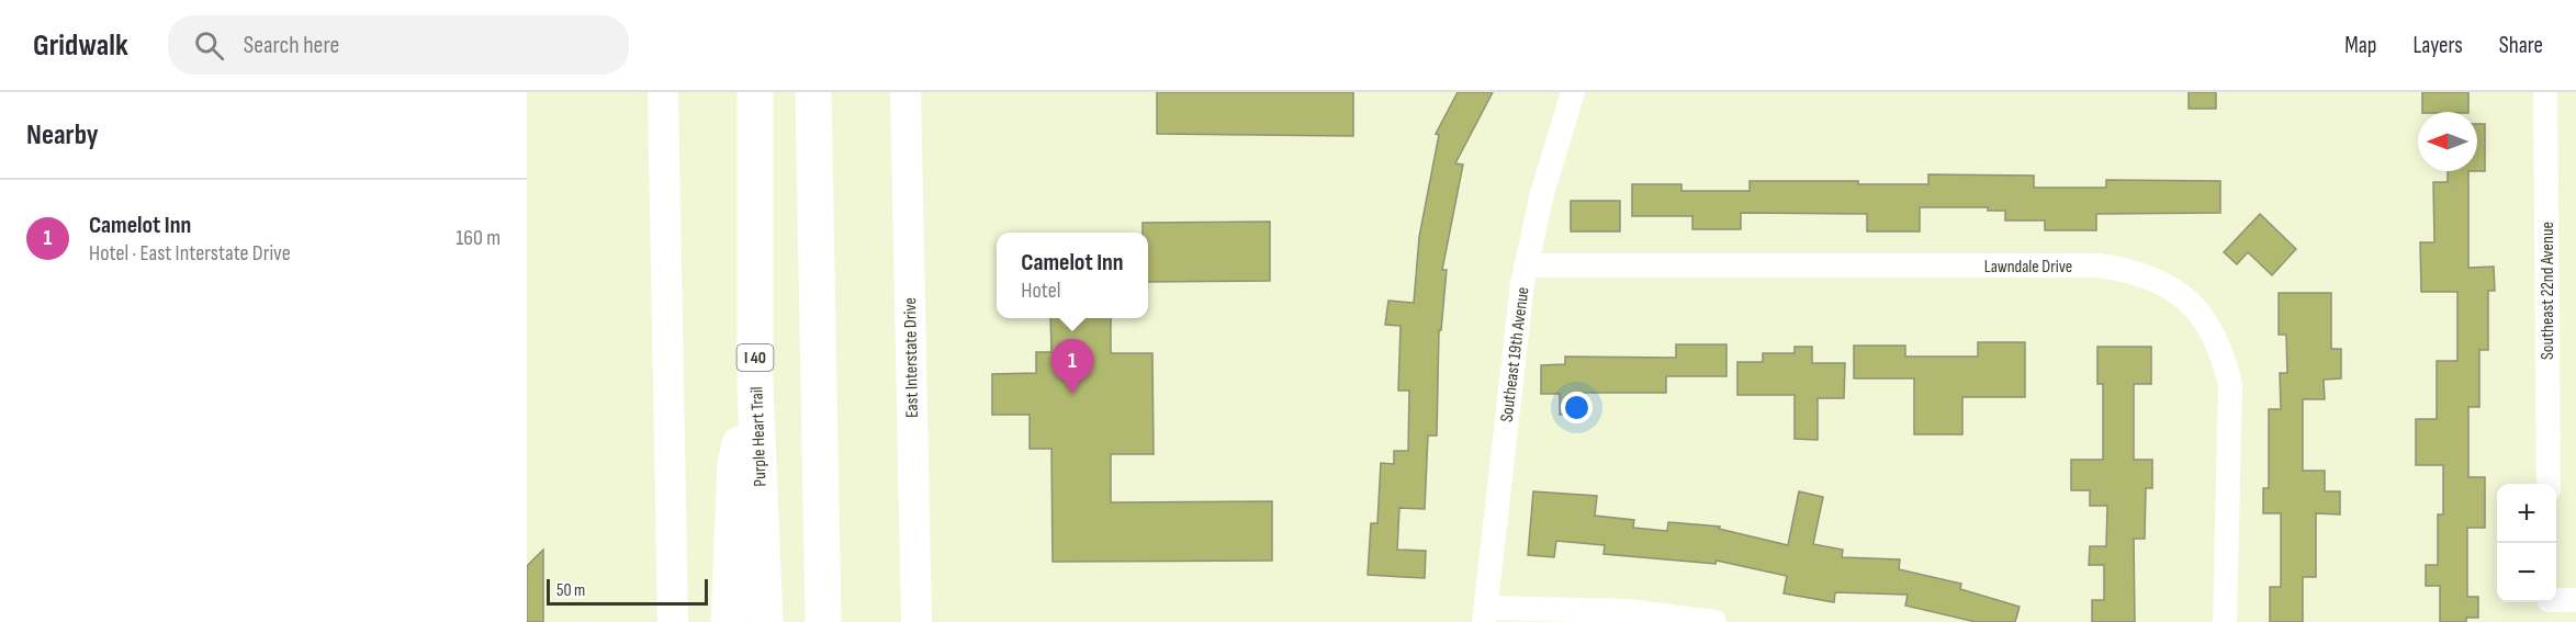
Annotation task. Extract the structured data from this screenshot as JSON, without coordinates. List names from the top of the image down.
{
  "streets": {
    "highway": ["I 40", "Purple Heart Trail"],
    "main road": ["East Interstate Drive"],
    "street": ["Lawndale Drive", "Southeast 22nd Avenue", "Southeast 19th Avenue"]
  },
  "crossings": [
    ["Lawndale Drive", "Southeast 19th Avenue"]
  ],
  "scale_bar": "50 m",
  "north": "left",
  "page": {
    "header": "Gridwalk",
    "search": "Search here",
    "nav": ["Map", "Layers", "Share"],
    "heading": "Nearby",
    "list": [
      {
        "mark": "1",
        "name": "Camelot Inn",
        "note": "Hotel · East Interstate Drive",
        "value": "160 m"
      }
    ],
    "popup": ["Camelot Inn", "Hotel"],
    "pins": "1",
    "map_buttons": ["+", "−"],
    "scale": "50 m"
  }
}
